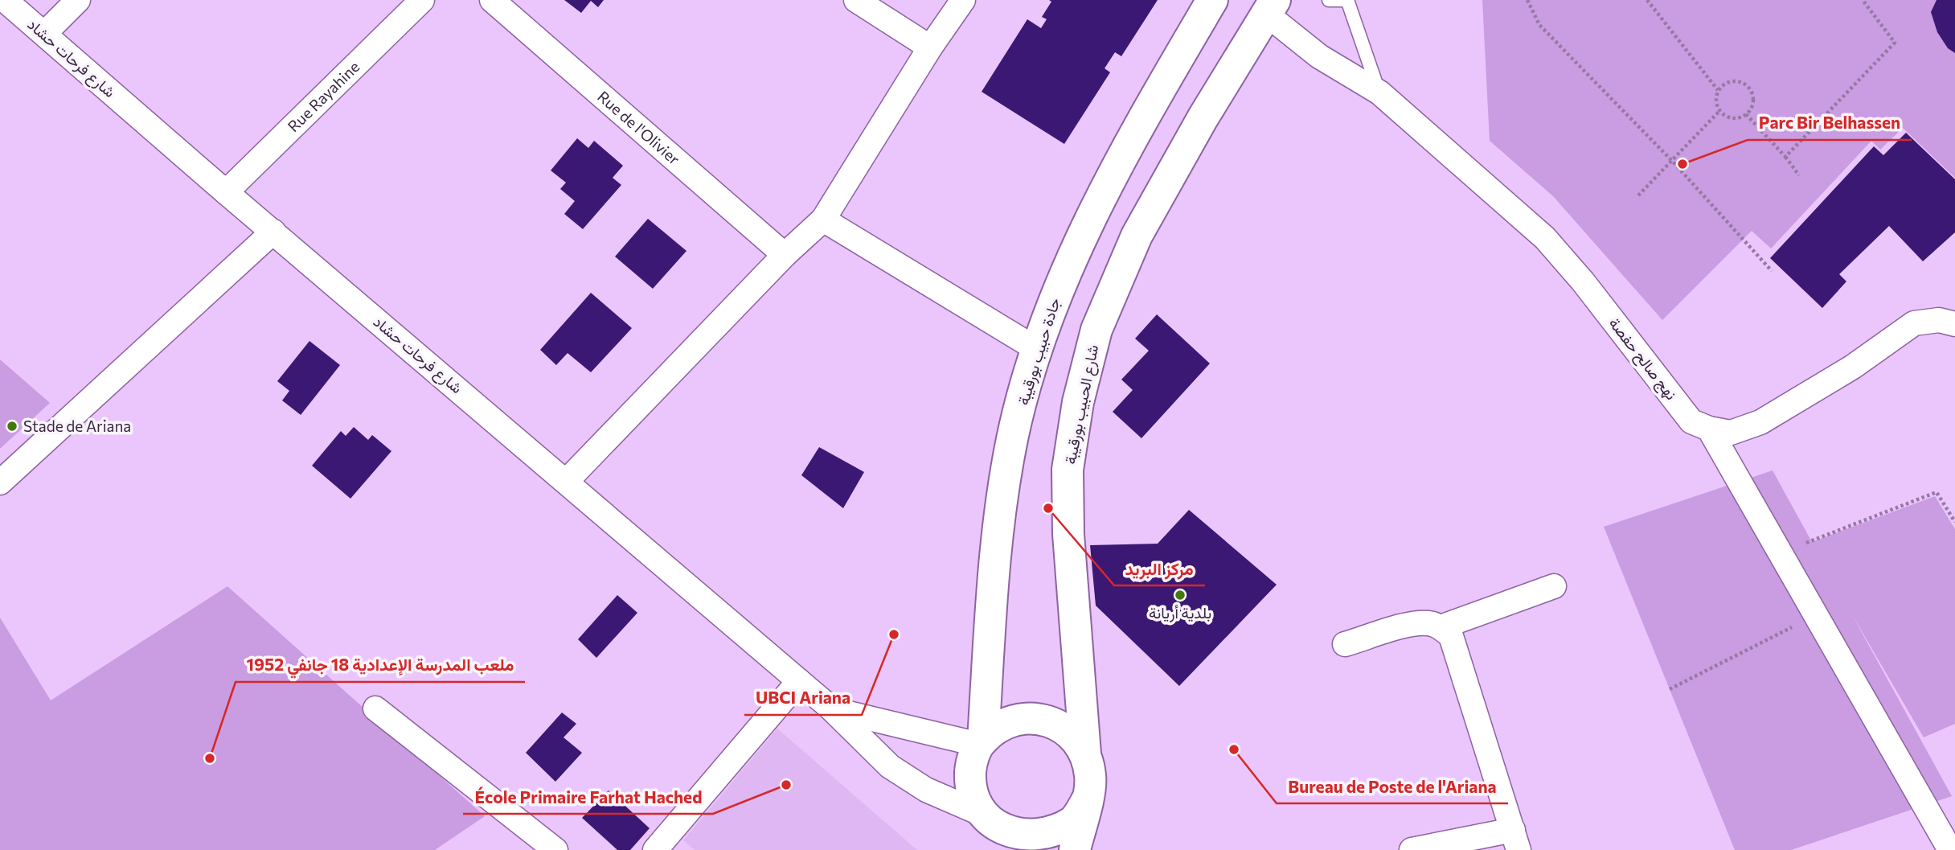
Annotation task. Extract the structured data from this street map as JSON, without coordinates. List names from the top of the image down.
{
  "streets": {
    "main road": ["جادة حبيب بورقيبة", "شارع الحبيب بورقيبة"],
    "street": [
      "شارع فرحات حشاد",
      "Rue Rayahine",
      "Rue de l'Olivier",
      "نهج صالح حفصة"
    ]
  },
  "crossings": [
    ["شارع فرحات حشاد", "Rue Rayahine"],
    ["شارع فرحات حشاد", "جادة حبيب بورقيبة"],
    ["شارع فرحات حشاد", "شارع الحبيب بورقيبة"],
    ["جادة حبيب بورقيبة", "شارع الحبيب بورقيبة"],
    ["نهج صالح حفصة", "شارع الحبيب بورقيبة"]
  ],
  "places": [
    "Parc Bir Belhassen",
    "Stade de Ariana",
    "مركز البريد",
    "بلدية أريانة",
    "UBCI Ariana",
    "Bureau de Poste de l'Ariana",
    "ملعب المدرسة الإعدادية 18 جانفي 1952",
    "École Primaire Farhat Hached"
  ]
}
